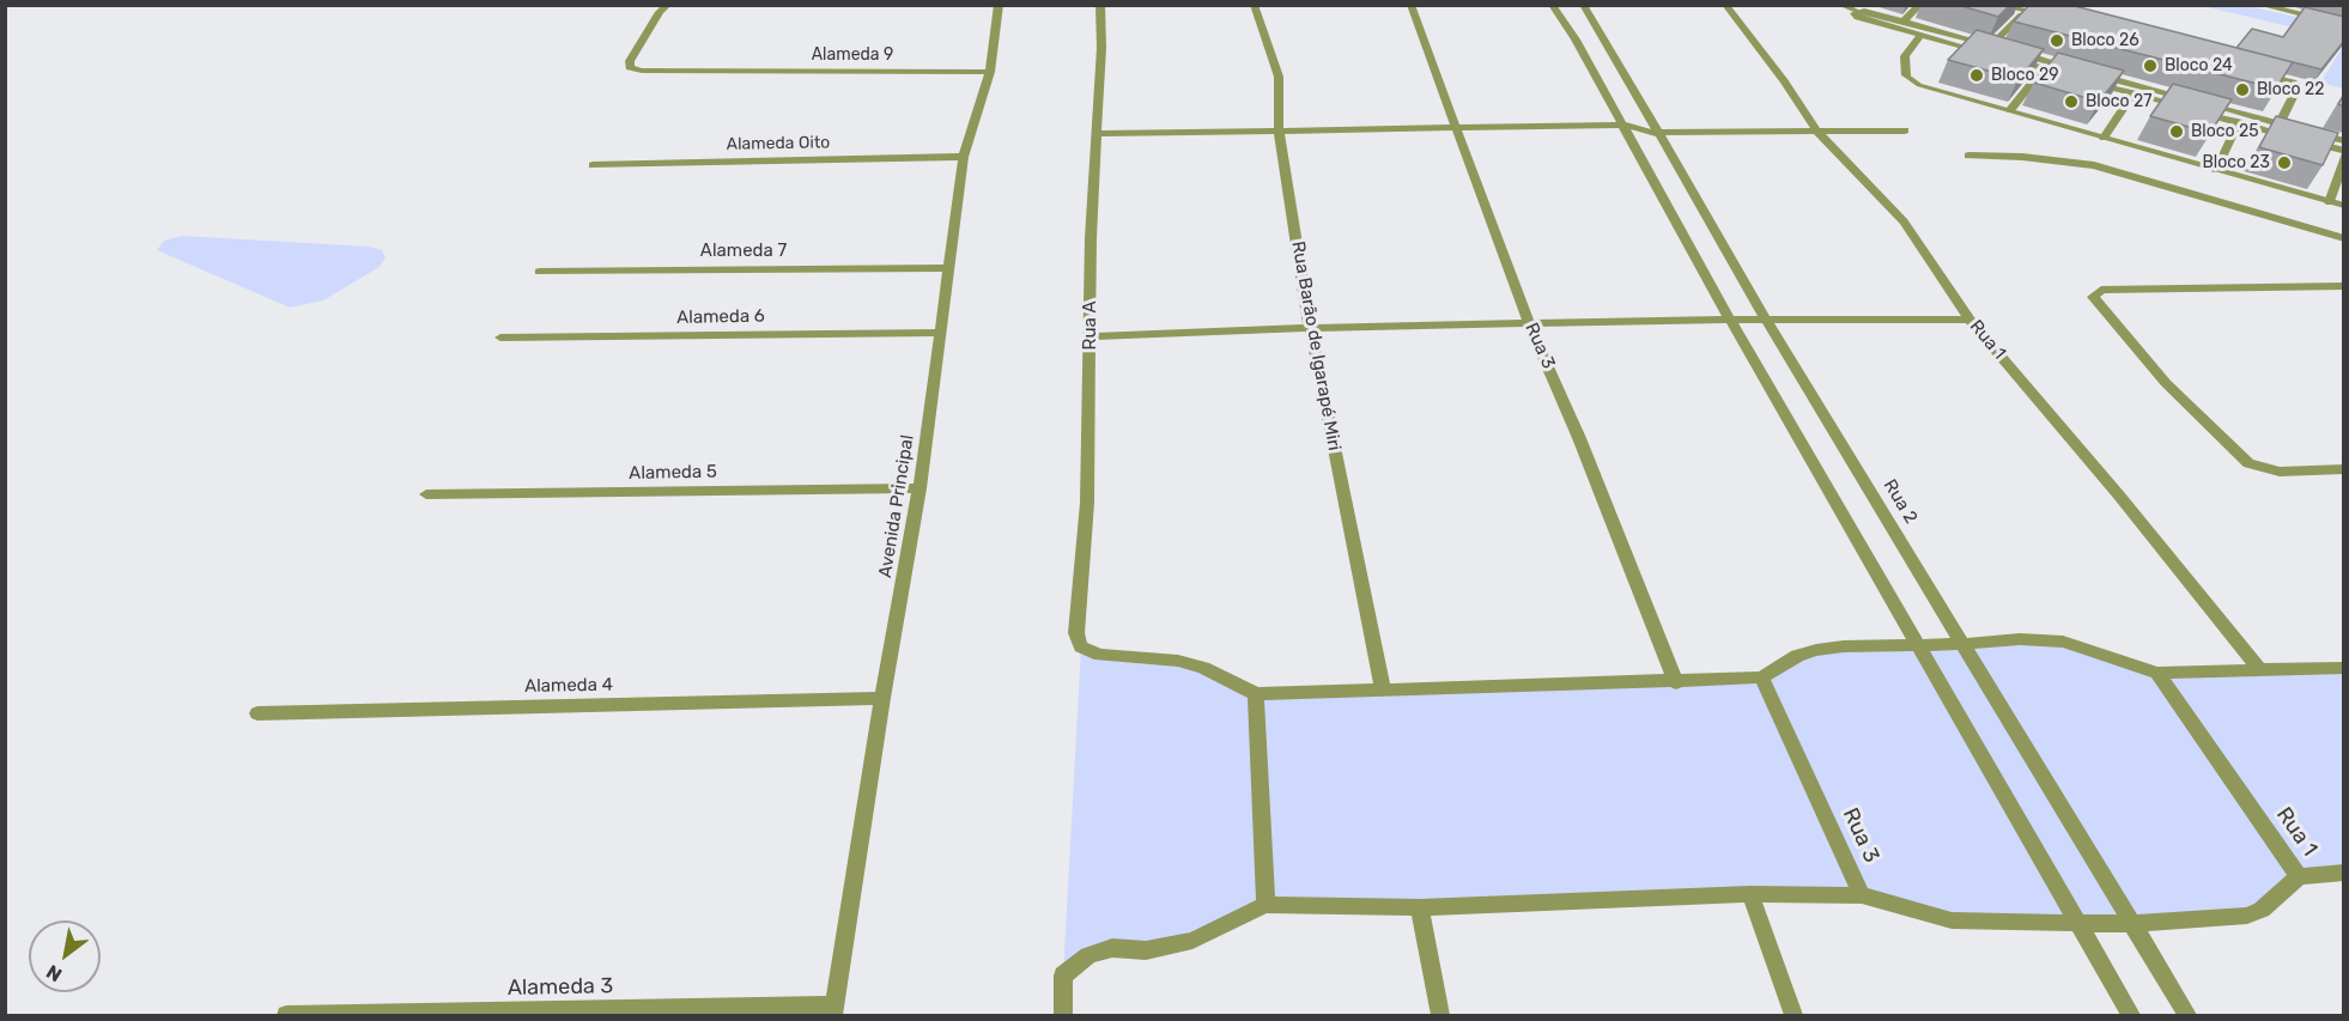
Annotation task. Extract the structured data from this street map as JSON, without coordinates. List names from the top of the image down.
{
  "streets": {
    "street": [
      "Alameda 9",
      "Alameda Oito",
      "Alameda 7",
      "Alameda 6",
      "Rua A",
      "Rua 1",
      "Rua Barão de Igarapé Miri",
      "Rua 3",
      "Alameda 5",
      "Rua 2",
      "Avenida Principal",
      "Alameda 4",
      "Alameda 3"
    ]
  },
  "crossings": [
    ["Alameda 9", "Avenida Principal"],
    ["Alameda Oito", "Avenida Principal"],
    ["Alameda 7", "Avenida Principal"],
    ["Alameda 6", "Avenida Principal"],
    ["Alameda 5", "Avenida Principal"],
    ["Avenida Principal", "Alameda 4"],
    ["Avenida Principal", "Alameda 3"]
  ],
  "places": [
    "Bloco 26",
    "Bloco 24",
    "Bloco 29",
    "Bloco 22",
    "Bloco 27",
    "Bloco 25",
    "Bloco 23"
  ],
  "north": "bottom left"
}
